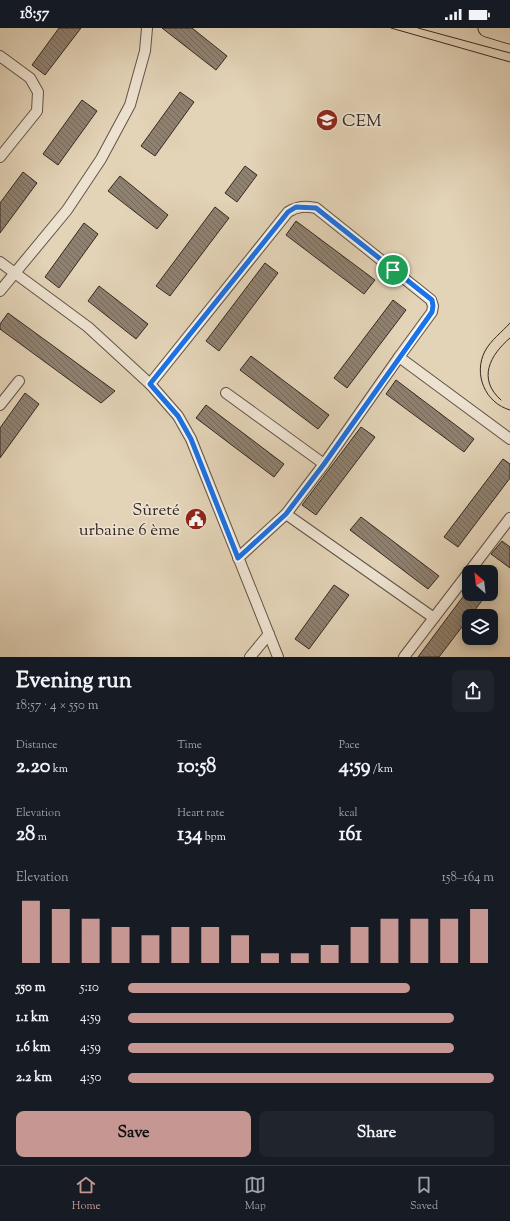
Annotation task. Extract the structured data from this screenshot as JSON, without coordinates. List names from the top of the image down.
{
  "places": {
    "school or university": ["CEM"],
    "public building": ["Sûreté urbaine 6 ème"]
  },
  "north": "top left",
  "page": {
    "status": "18:57",
    "heading": ["Evening run", "18:57 · 4 × 550 m"],
    "stats": [
      ["Distance", "2.20 km"],
      ["Time", "10:58"],
      ["Pace", "4:59 /km"],
      ["Elevation", "28 m"],
      ["Heart rate", "134 bpm"],
      ["kcal", "161"]
    ],
    "chart": ["Elevation", "158–164 m"],
    "list": [
      {
        "name": "550 m",
        "note": "5:10"
      },
      {
        "name": "1.1 km",
        "note": "4:59"
      },
      {
        "name": "1.6 km",
        "note": "4:59"
      },
      {
        "name": "2.2 km",
        "note": "4:50"
      }
    ],
    "buttons": ["Save", "Share"],
    "tabs": ["Home", "Map", "Saved"]
  }
}
